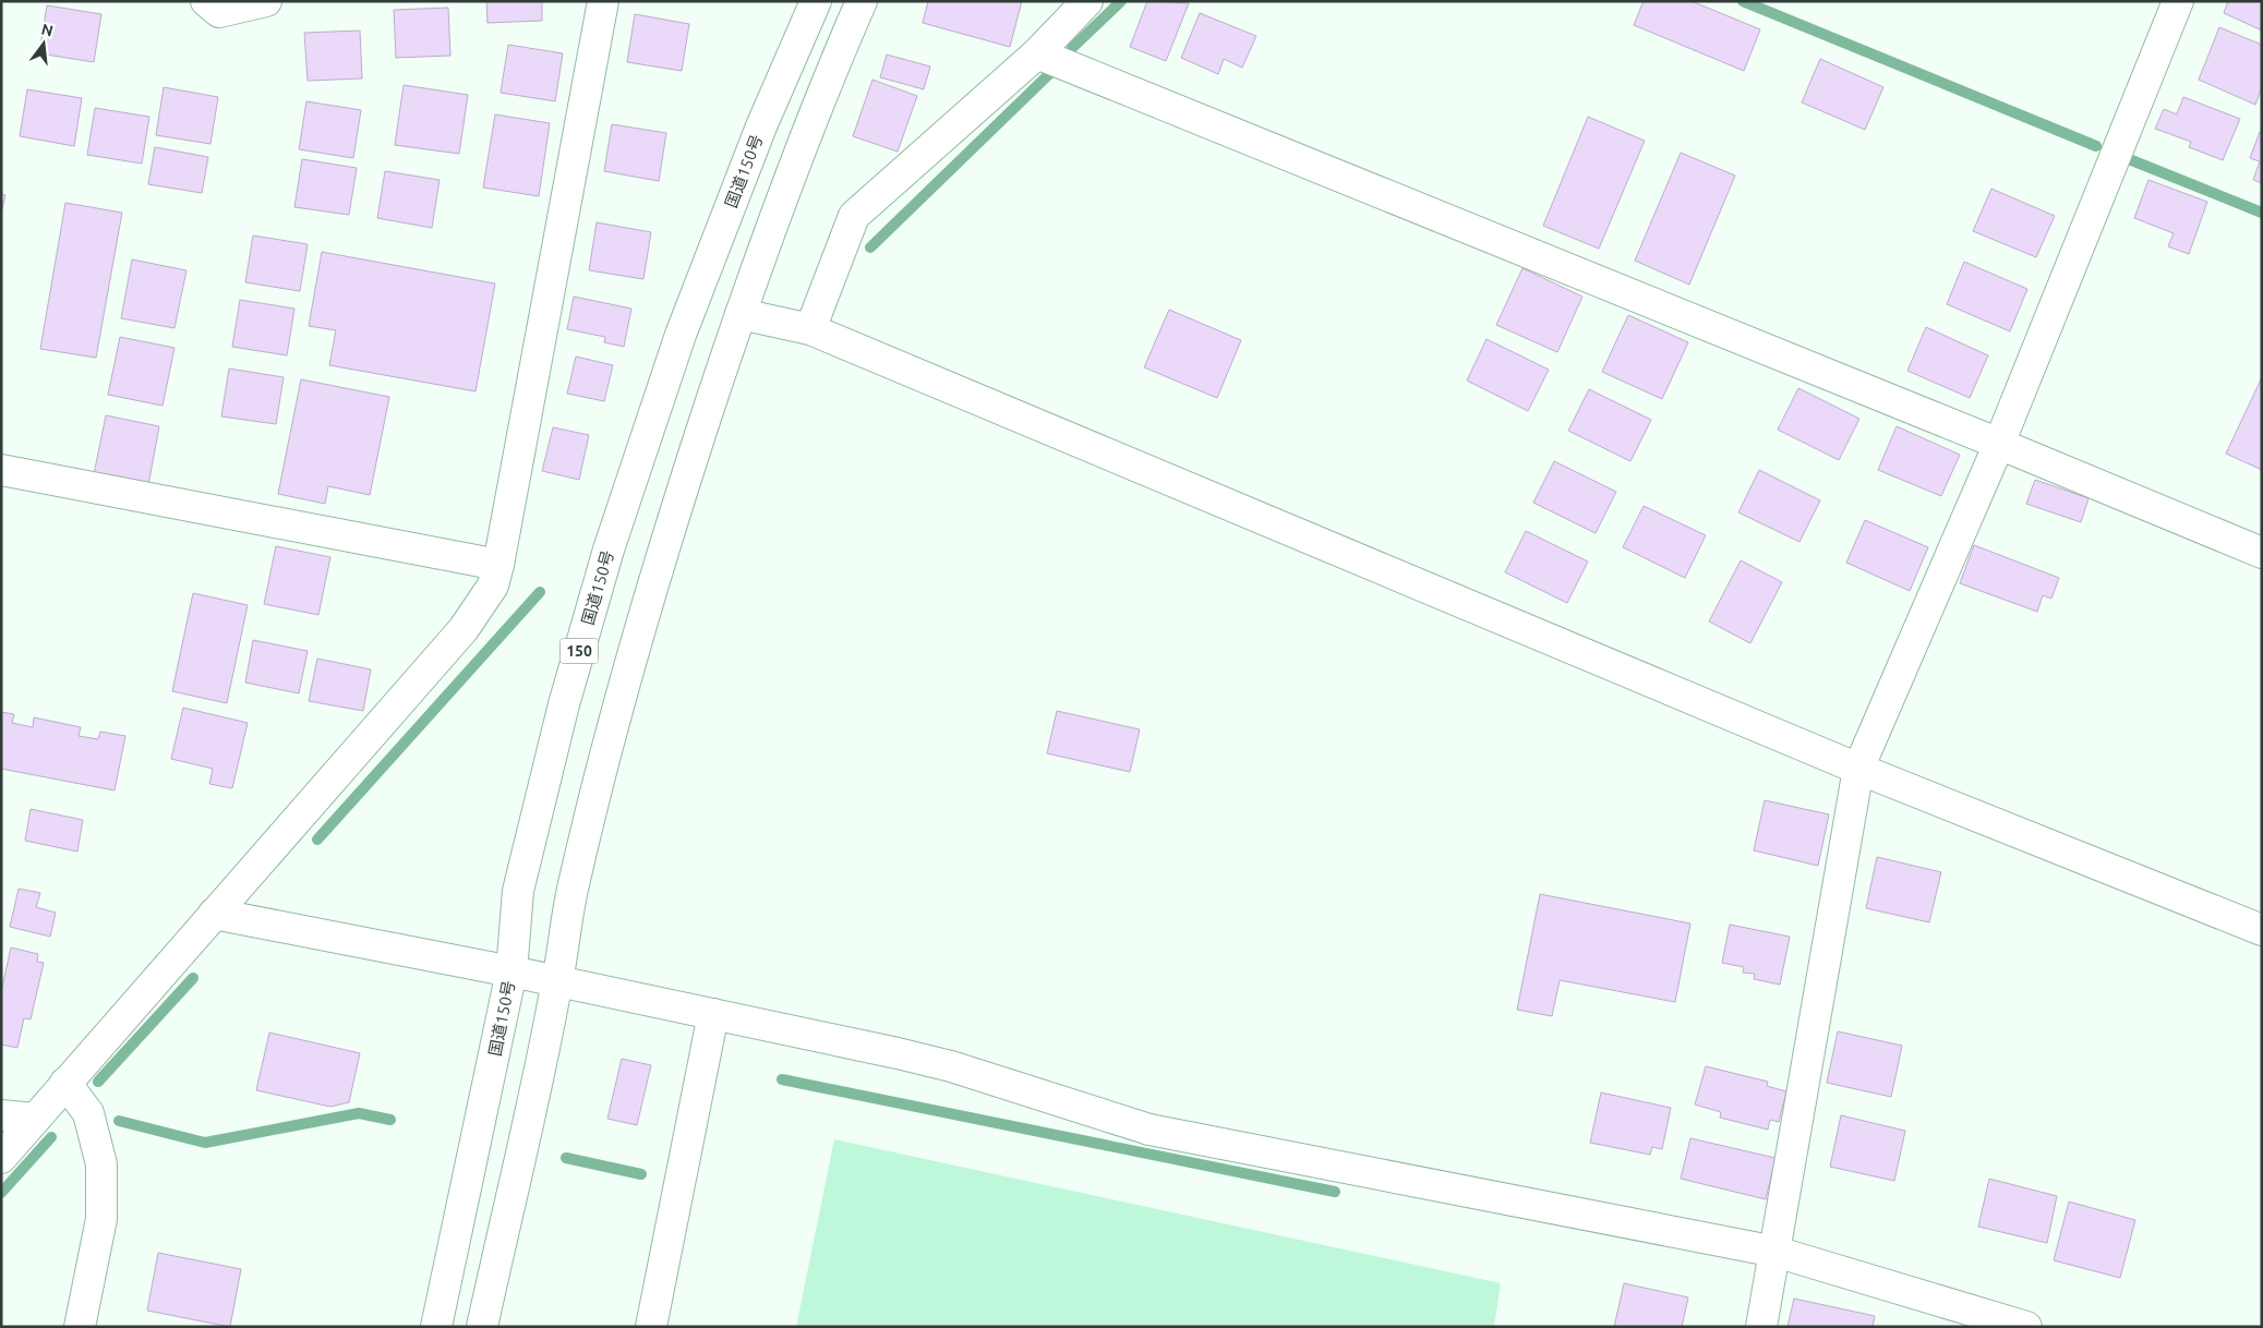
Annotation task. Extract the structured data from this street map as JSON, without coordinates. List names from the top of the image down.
{
  "streets": {
    "main road": ["国道150号", "150"]
  },
  "north": "top"
}
